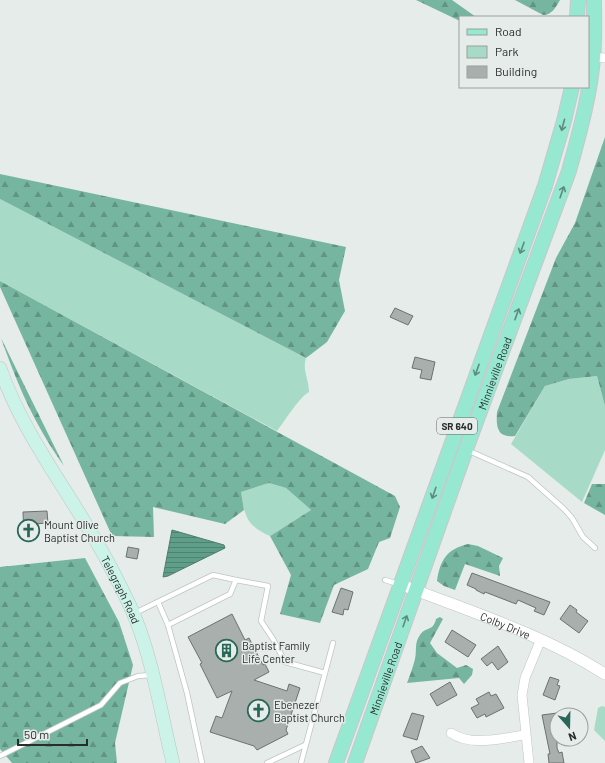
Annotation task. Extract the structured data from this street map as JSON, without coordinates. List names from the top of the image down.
{
  "streets": {
    "main road": ["Minnieville Road", "SR 640", "Telegraph Road"],
    "street": ["Colby Drive"]
  },
  "crossings": [
    ["Minnieville Road", "Colby Drive"]
  ],
  "places": {
    "church": ["Mount Olive Baptist Church", "Ebenezer Baptist Church"],
    "building": ["Baptist Family Life Center"]
  },
  "legend": ["Road", "Park", "Building"],
  "scale_bar": "50 m",
  "north": "bottom"
}
